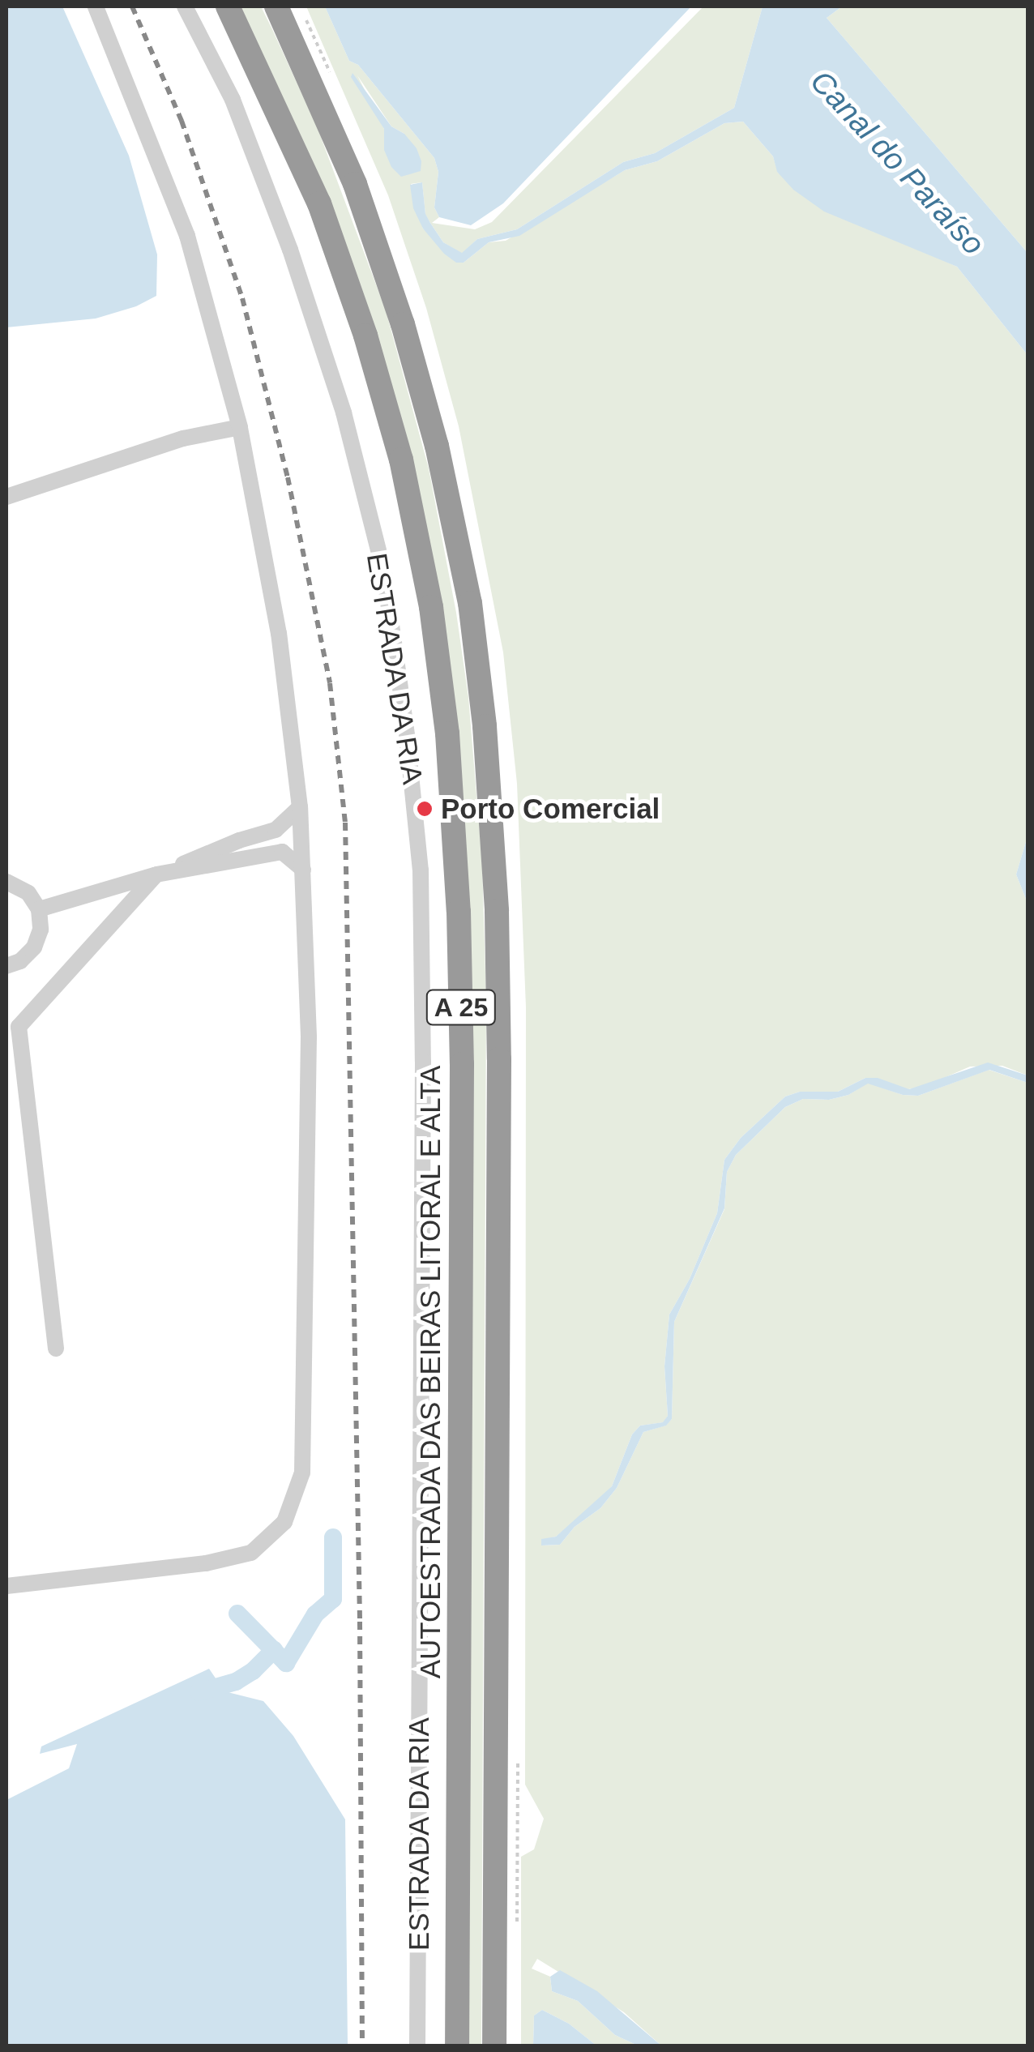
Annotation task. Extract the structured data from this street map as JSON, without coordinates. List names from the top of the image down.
{
  "streets": {
    "highway": ["A 25", "AUTOESTRADA DAS BEIRAS LITORAL E ALTA"],
    "street": ["ESTRADA DA RIA"]
  },
  "water": ["Canal do Paraíso"],
  "places": ["Porto Comercial"]
}
